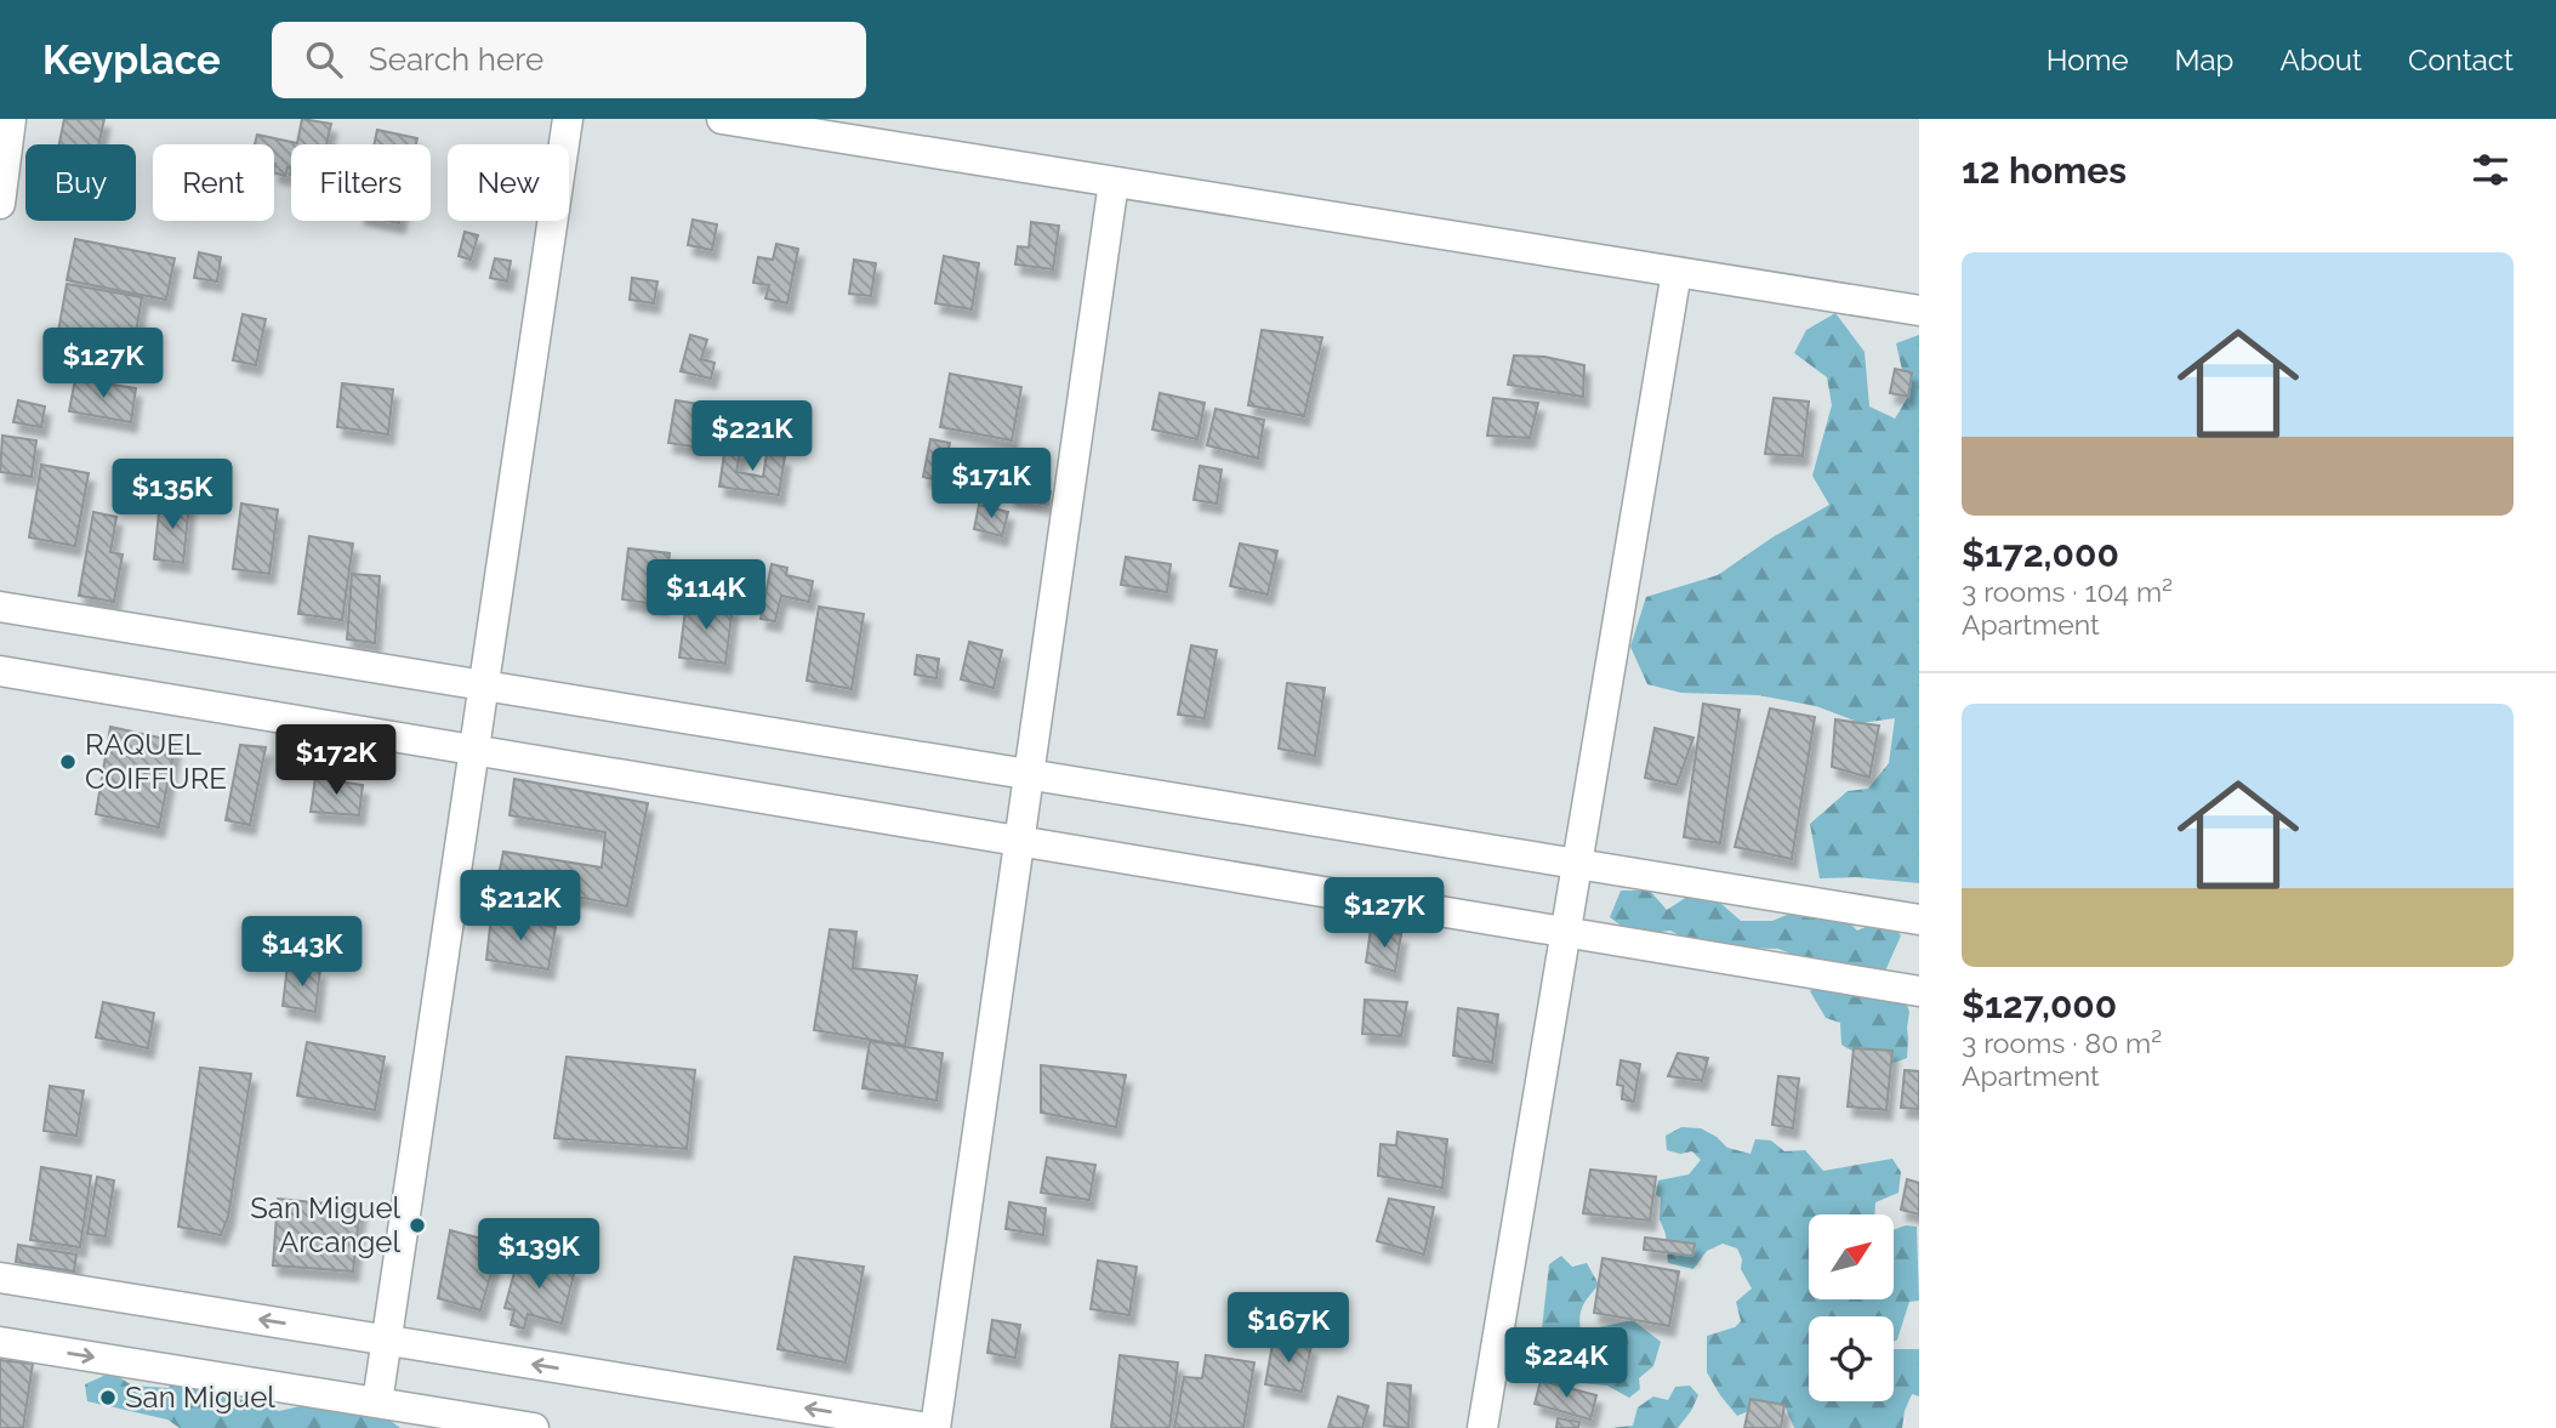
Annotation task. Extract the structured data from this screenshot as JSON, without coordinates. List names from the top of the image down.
{
  "places": ["RAQUEL COIFFURE", "San Miguel Arcangel", "San Miguel"],
  "north": "top right",
  "page": {
    "header": "Keyplace",
    "search": "Search here",
    "nav": [
      "Home",
      "Map",
      "About",
      "Contact"
    ],
    "heading": "12 homes",
    "chip": [
      "Buy",
      "Rent",
      "Filters",
      "New"
    ],
    "list": [
      {
        "name": "$172,000",
        "note": "3 rooms · 104 m² · Apartment"
      },
      {
        "name": "$127,000",
        "note": "3 rooms · 80 m² · Apartment"
      }
    ],
    "price": [
      "$127K",
      "$221K",
      "$171K",
      "$135K",
      "$114K",
      "$172K",
      "$212K",
      "$127K",
      "$143K",
      "$139K",
      "$167K",
      "$224K"
    ]
  }
}
